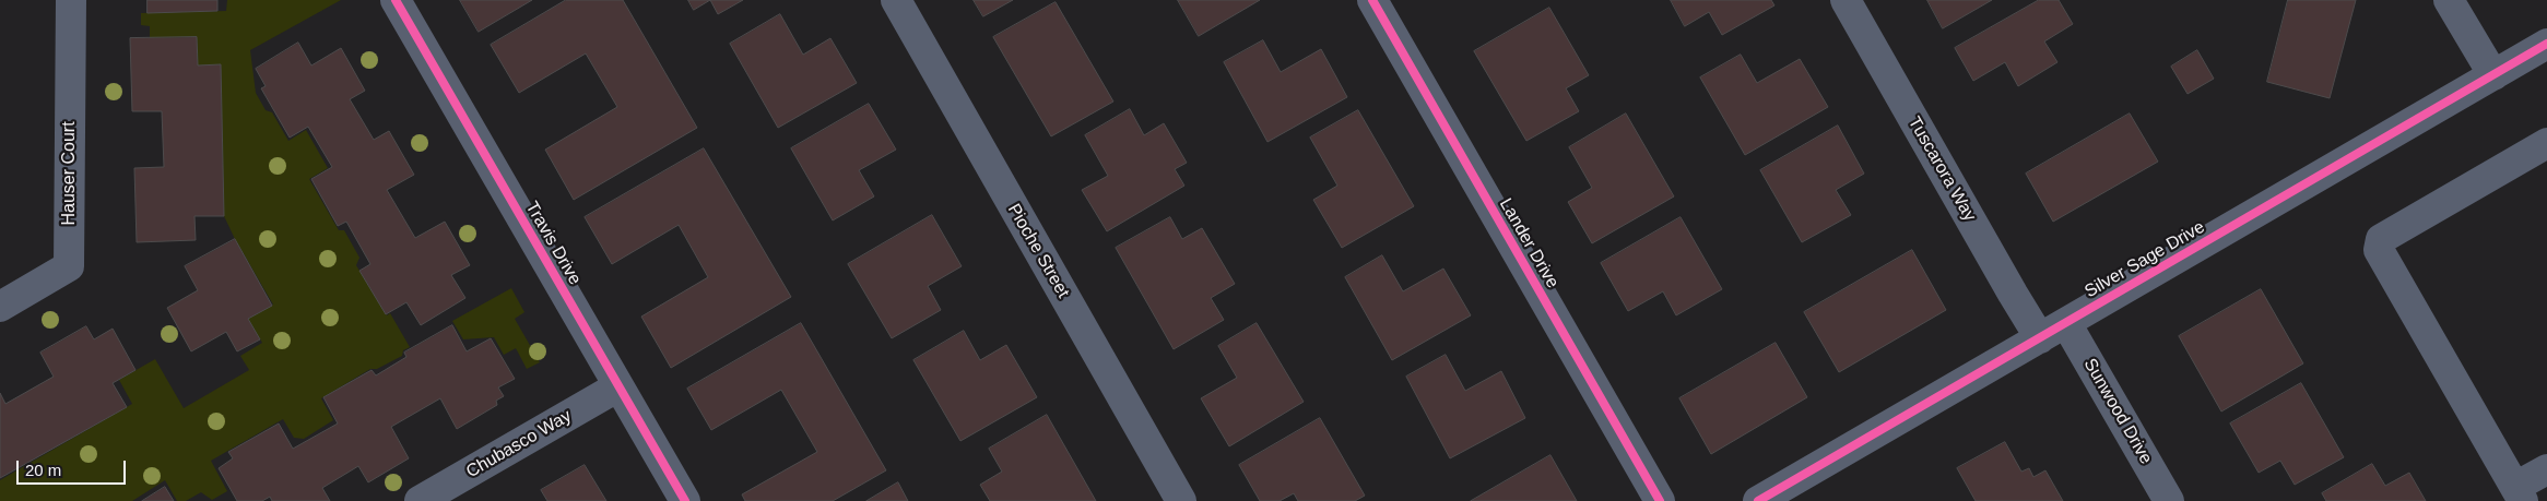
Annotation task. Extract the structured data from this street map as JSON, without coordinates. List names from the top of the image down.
{
  "streets": {
    "street": [
      "Tuscarora Way",
      "Hauser Court",
      "Travis Drive",
      "Lander Drive",
      "Pioche Street",
      "Silver Sage Drive",
      "Sunwood Drive",
      "Chubasco Way"
    ]
  },
  "crossings": [
    ["Tuscarora Way", "Silver Sage Drive"],
    ["Travis Drive", "Chubasco Way"],
    ["Silver Sage Drive", "Sunwood Drive"]
  ],
  "scale_bar": "20 m"
}
